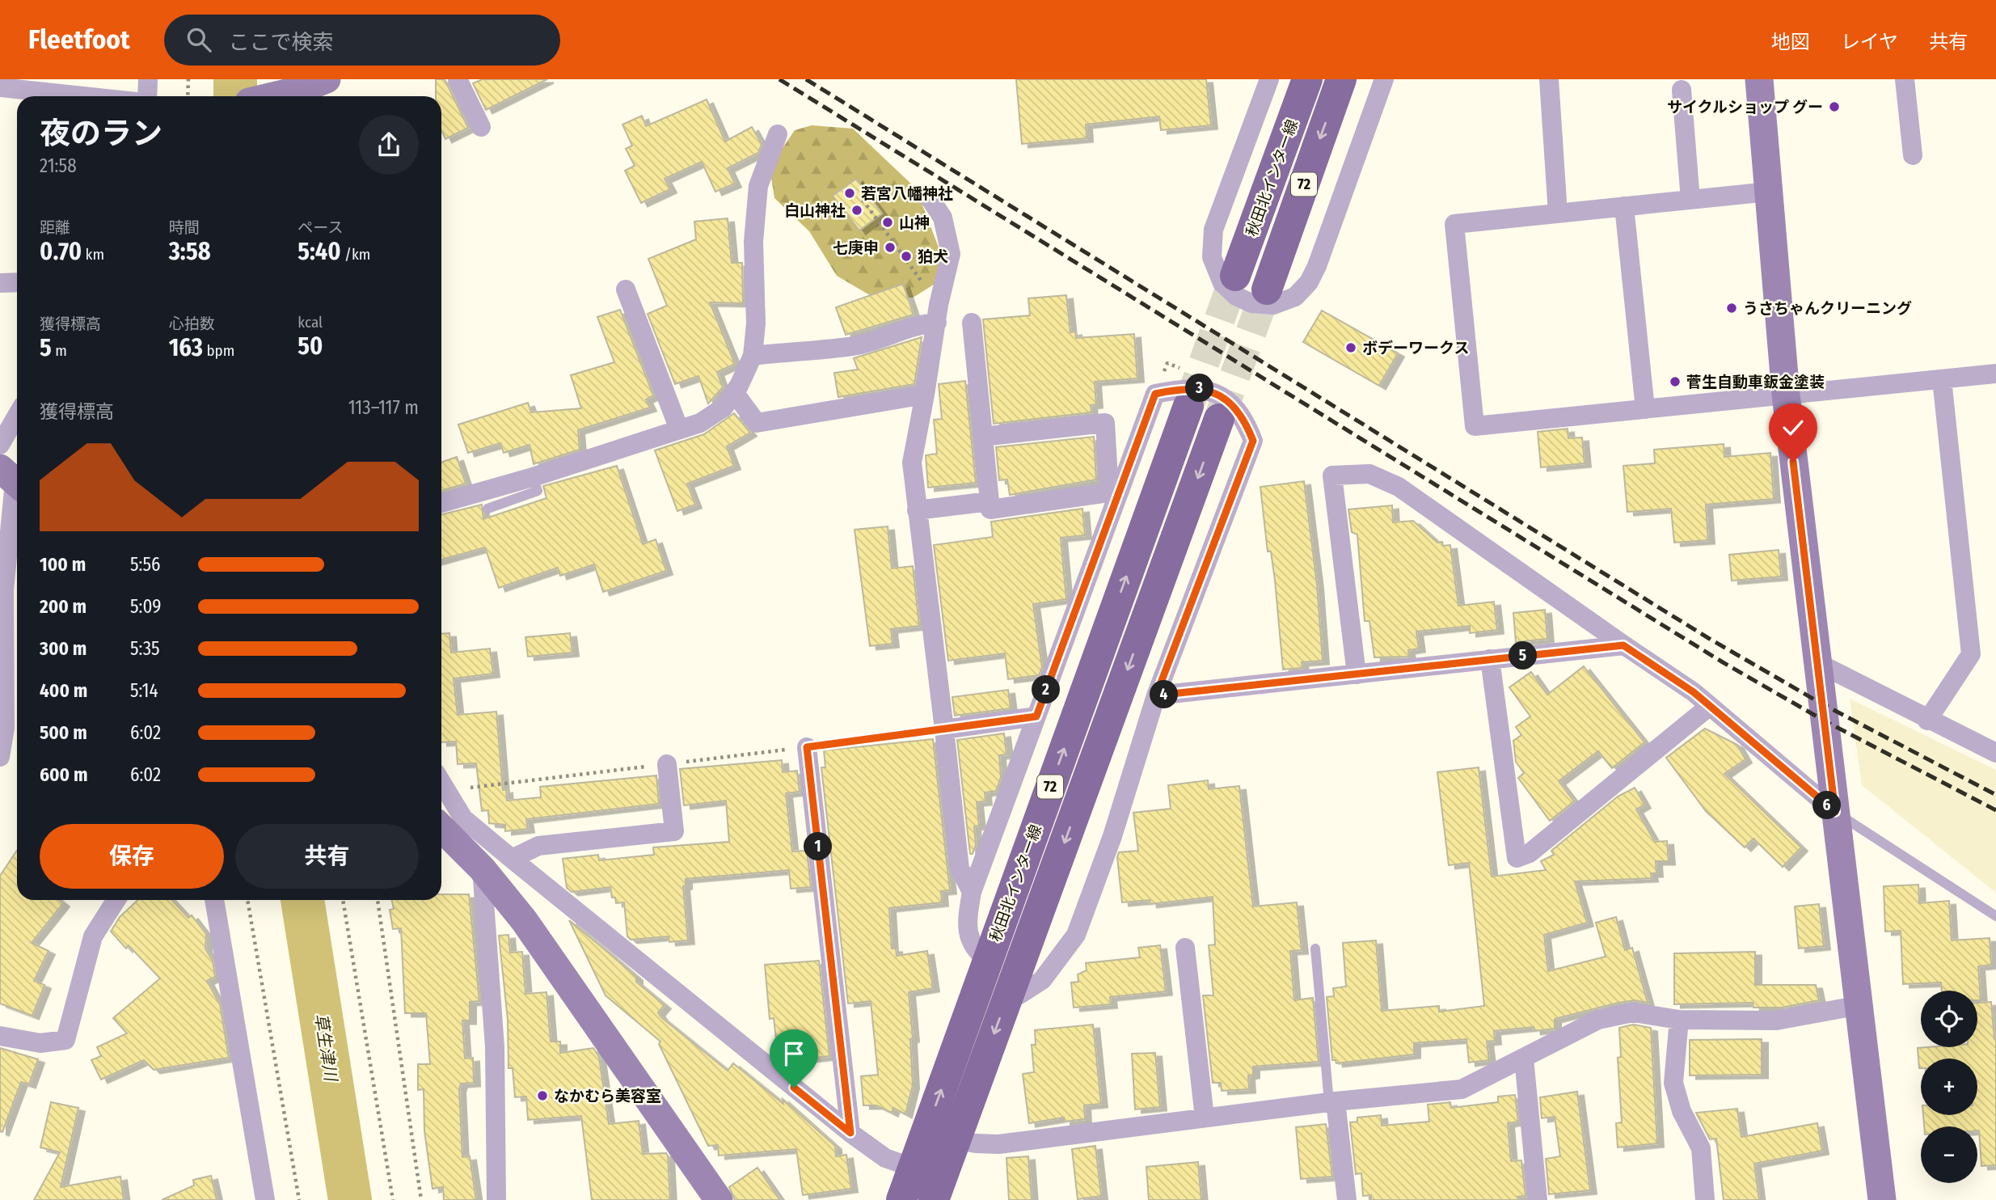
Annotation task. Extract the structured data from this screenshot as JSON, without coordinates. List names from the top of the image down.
{
  "streets": {
    "main road": ["秋田北インター線", "72"]
  },
  "water": ["草生津川"],
  "places": [
    "サイクルショップ グー",
    "若宮八幡神社",
    "白山神社",
    "山神",
    "七庚申",
    "狛犬",
    "うさちゃんクリーニング",
    "ボデーワークス",
    "菅生自動車鈑金塗装",
    "なかむら美容室"
  ],
  "page": {
    "header": "Fleetfoot",
    "search": "ここで検索",
    "nav": ["地図", "レイヤ", "共有"],
    "heading": ["夜のラン", "21:58"],
    "stats": [
      ["距離", "0.70 km"],
      ["時間", "3:58"],
      ["ペース", "5:40 /km"],
      ["獲得標高", "5 m"],
      ["心拍数", "163 bpm"],
      ["kcal", "50"]
    ],
    "pins": [
      "3",
      "5",
      "2",
      "4",
      "6",
      "1"
    ],
    "chart": ["獲得標高", "113–117 m"],
    "list": [
      {
        "name": "100 m",
        "note": "5:56"
      },
      {
        "name": "200 m",
        "note": "5:09"
      },
      {
        "name": "300 m",
        "note": "5:35"
      },
      {
        "name": "400 m",
        "note": "5:14"
      },
      {
        "name": "500 m",
        "note": "6:02"
      },
      {
        "name": "600 m",
        "note": "6:02"
      }
    ],
    "buttons": ["保存", "共有"],
    "map_buttons": ["+", "−"]
  }
}
